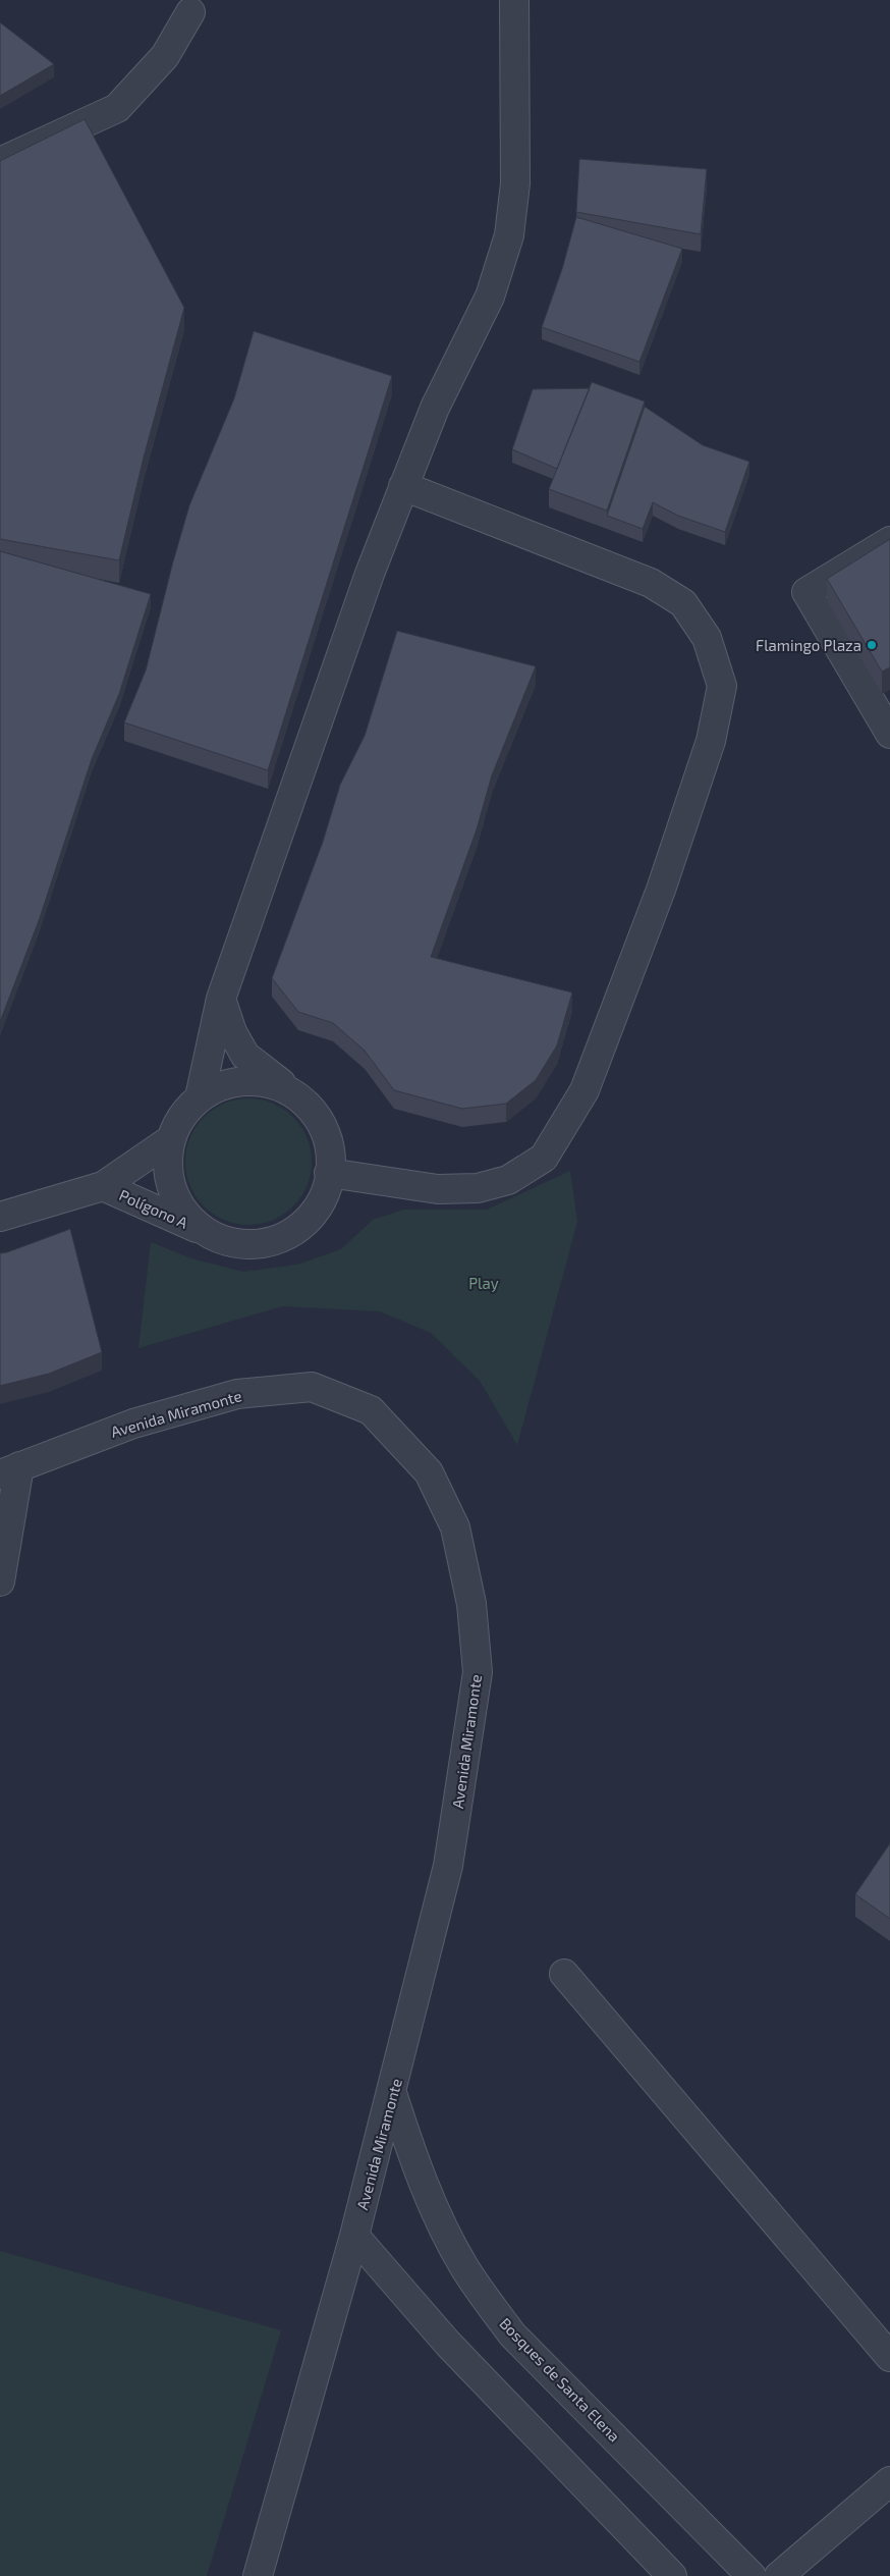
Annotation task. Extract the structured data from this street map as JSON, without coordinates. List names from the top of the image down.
{
  "streets": {
    "street": ["Polígono A", "Avenida Miramonte", "Bosques de Santa Elena"]
  },
  "crossings": [
    ["Avenida Miramonte", "Bosques de Santa Elena"]
  ],
  "parks": ["Play"],
  "places": ["Flamingo Plaza"]
}
